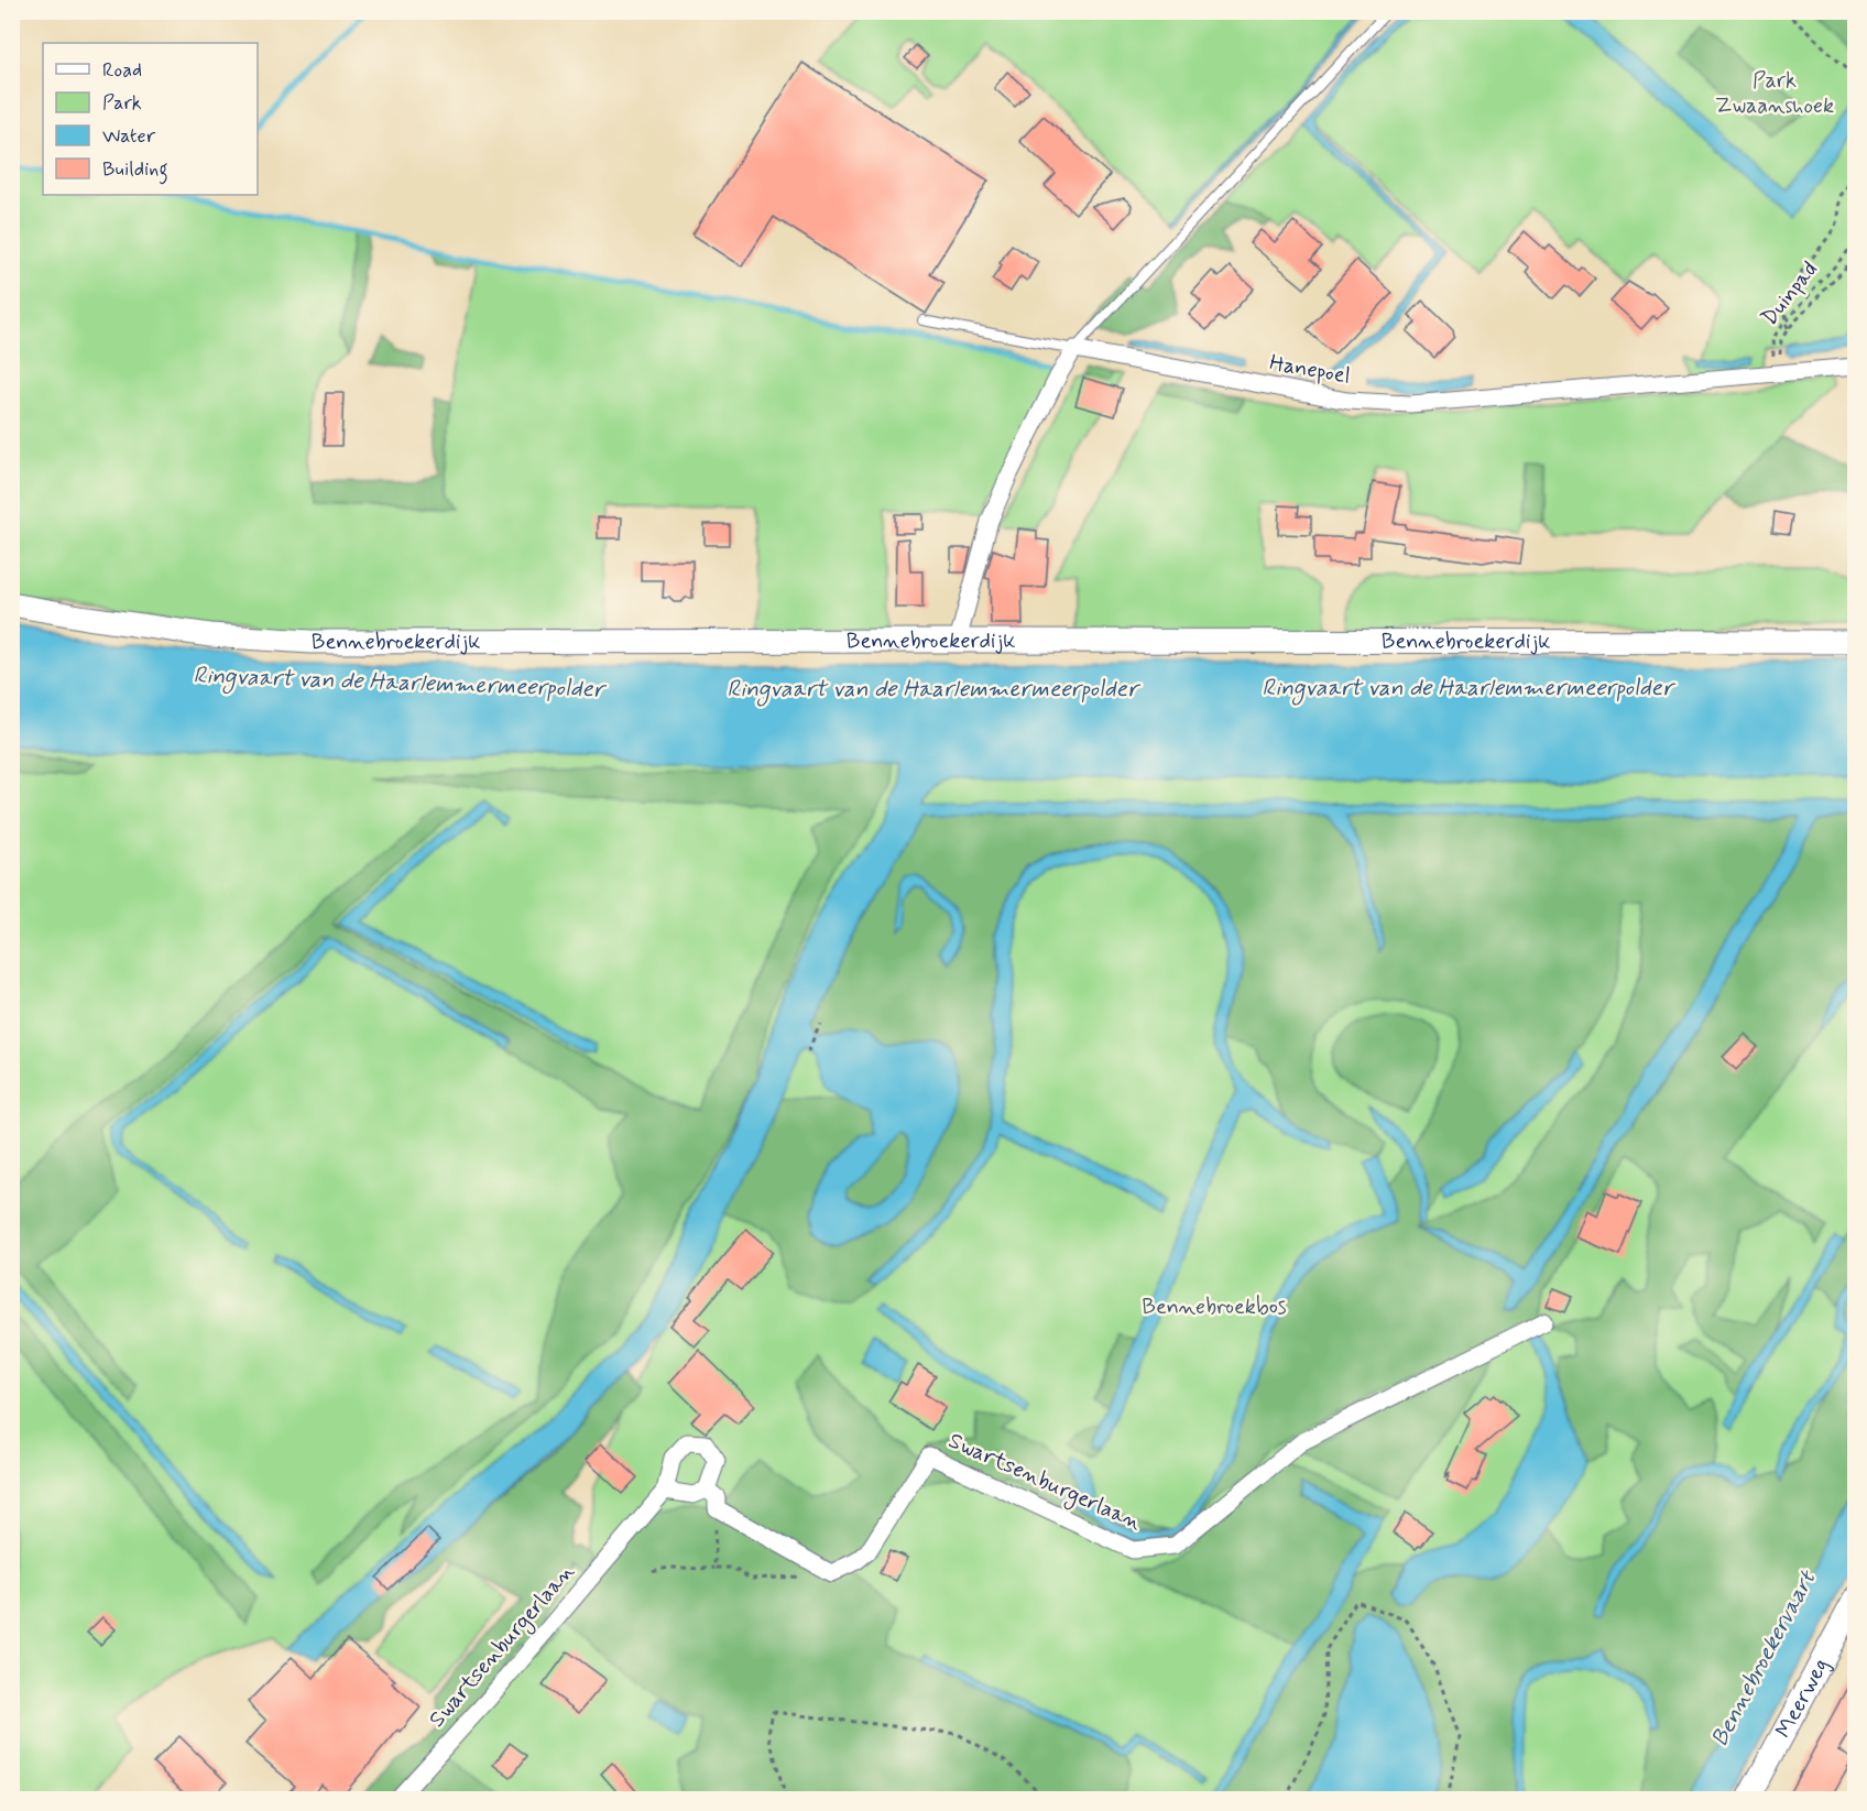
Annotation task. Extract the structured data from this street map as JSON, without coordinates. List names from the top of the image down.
{
  "streets": {
    "street": [
      "Hanepoel",
      "Bennebroekerdijk",
      "Swartsenburgerlaan",
      "Meerweg"
    ],
    "path": ["Duinpad"]
  },
  "crossings": [
    ["Duinpad", "Hanepoel"]
  ],
  "water": ["Ringvaart van de Haarlemmermeerpolder", "Bennebroekervaart"],
  "parks": ["Park Zwaanshoek", "Bennebroekbos"],
  "legend": [
    "Road",
    "Park",
    "Water",
    "Building"
  ]
}
